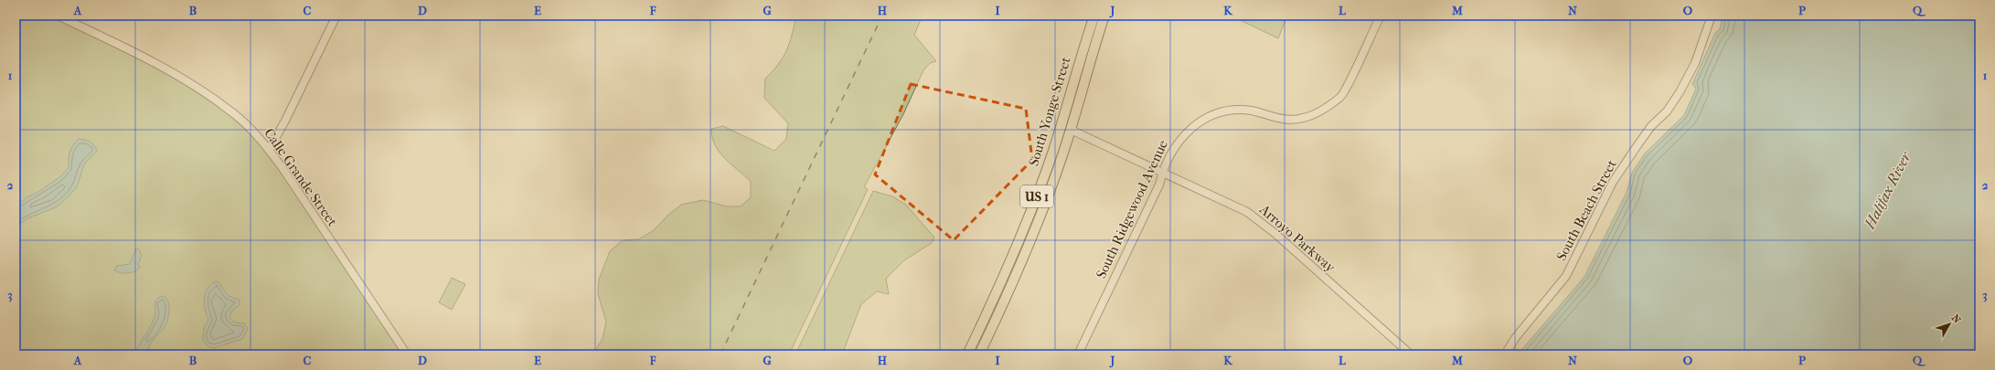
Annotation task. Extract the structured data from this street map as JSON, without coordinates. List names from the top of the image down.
{
  "streets": {
    "main road": ["South Yonge Street", "US 1"],
    "street": [
      "Calle Grande Street",
      "South Ridgewood Avenue",
      "South Beach Street",
      "Arroyo Parkway"
    ]
  },
  "crossings": [
    ["South Yonge Street", "Arroyo Parkway"],
    ["South Ridgewood Avenue", "Arroyo Parkway"]
  ],
  "water": ["Halifax River"],
  "north": "top right",
  "grid": {
    "columns": [
      "A",
      "B",
      "C",
      "D",
      "E",
      "F",
      "G",
      "H",
      "I",
      "J",
      "K",
      "L",
      "M",
      "N",
      "O",
      "P",
      "Q"
    ],
    "rows": ["1", "2", "3"]
  }
}
